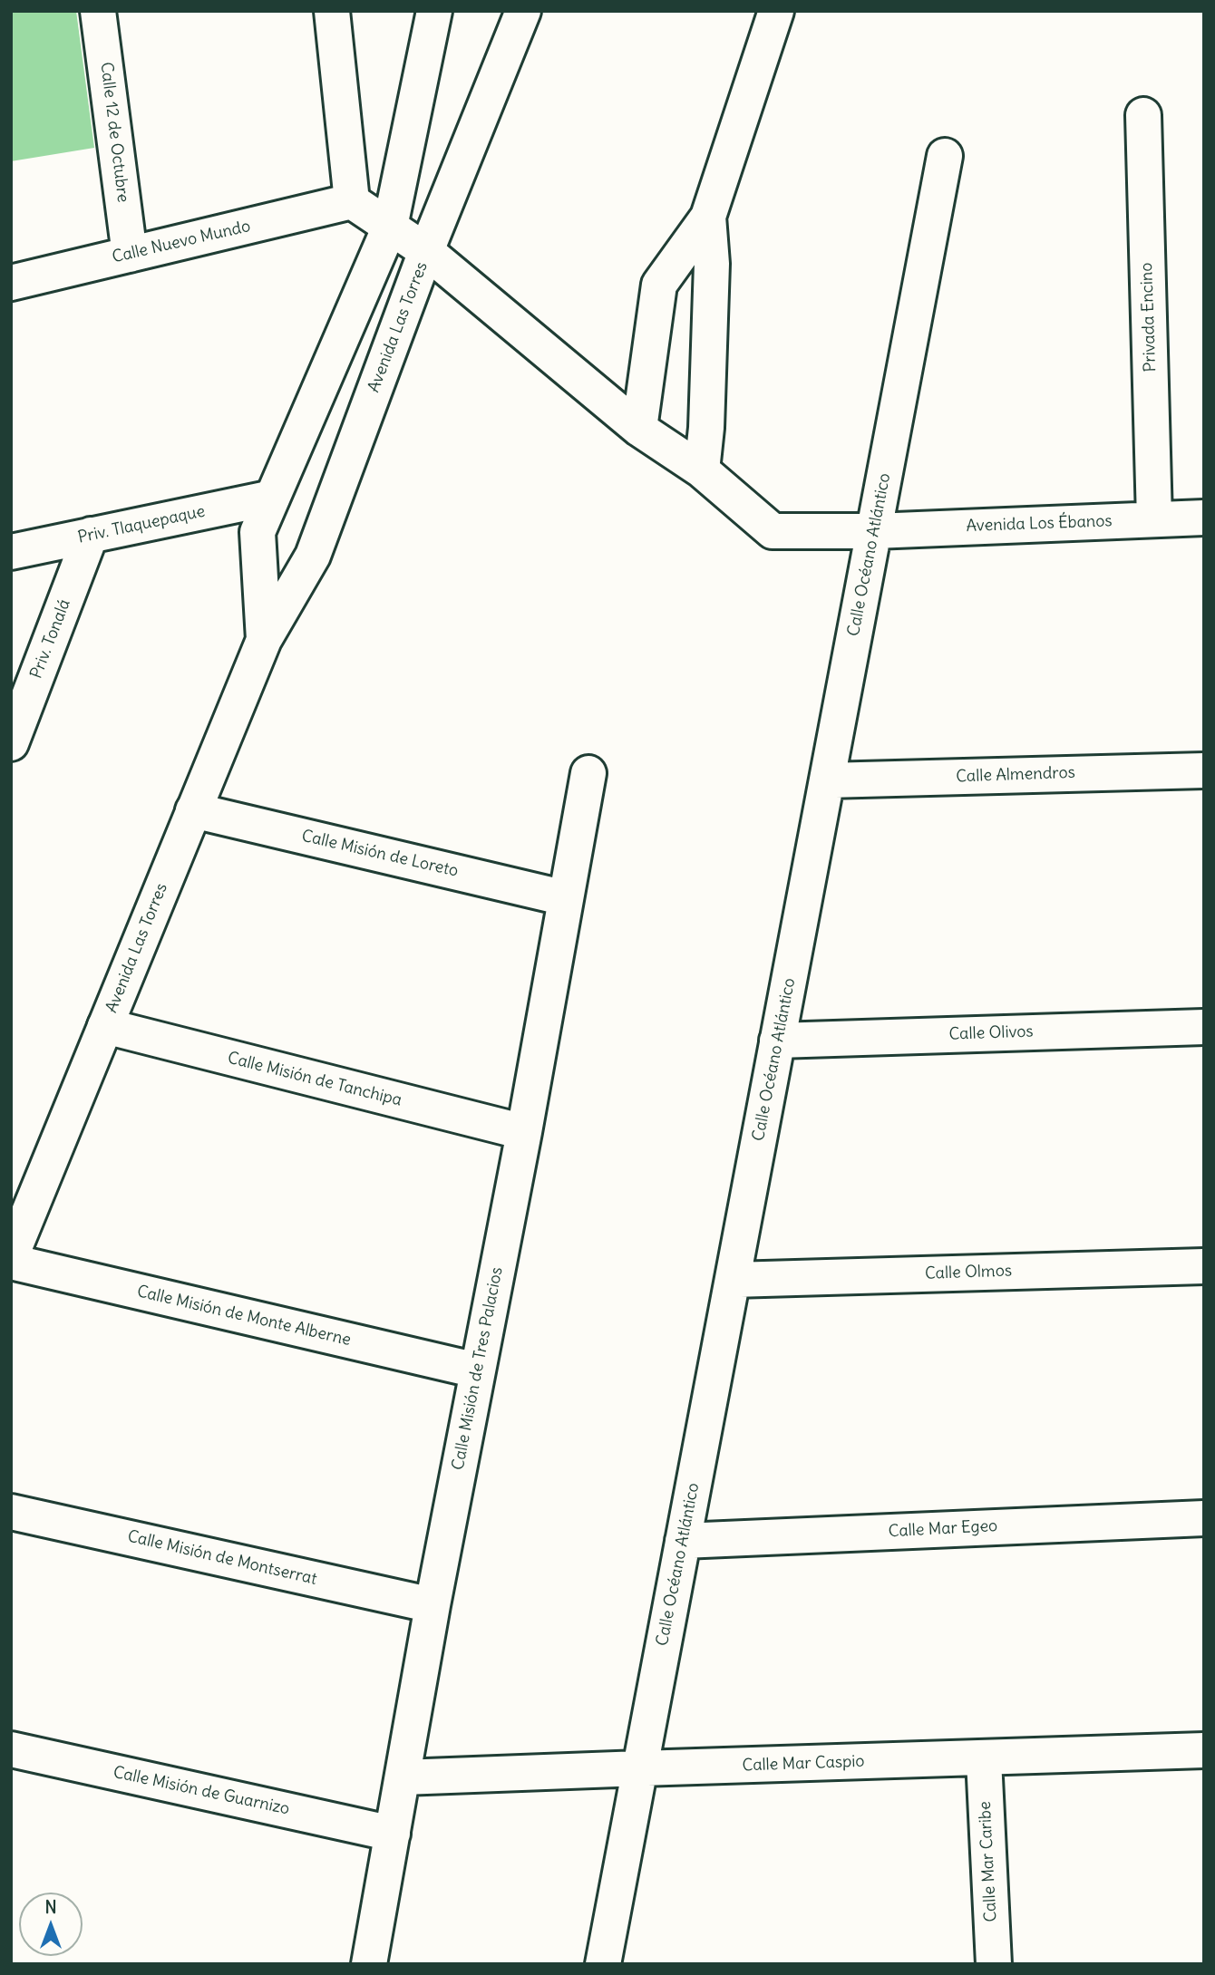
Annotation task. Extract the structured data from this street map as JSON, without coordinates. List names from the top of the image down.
{
  "streets": {
    "street": [
      "Calle 12 de Octubre",
      "Calle Nuevo Mundo",
      "Privada Encino",
      "Avenida Las Torres",
      "Avenida Los Ébanos",
      "Priv. Tlaquepaque",
      "Calle Océano Atlántico",
      "Priv. Tonalá",
      "Calle Almendros",
      "Calle Misión de Loreto",
      "Calle Olivos",
      "Calle Misión de Tanchipa",
      "Calle Olmos",
      "Calle Misión de Monte Alberne",
      "Calle Misión de Tres Palacios",
      "Calle Mar Egeo",
      "Calle Misión de Montserrat",
      "Calle Mar Caspio",
      "Calle Misión de Guarnizo",
      "Calle Mar Caribe"
    ]
  },
  "crossings": [
    ["Calle 12 de Octubre", "Calle Nuevo Mundo"],
    ["Privada Encino", "Avenida Los Ébanos"],
    ["Avenida Las Torres", "Priv. Tlaquepaque"],
    ["Avenida Las Torres", "Calle Misión de Loreto"],
    ["Avenida Las Torres", "Calle Misión de Tanchipa"],
    ["Avenida Los Ébanos", "Calle Océano Atlántico"],
    ["Priv. Tlaquepaque", "Priv. Tonalá"],
    ["Calle Océano Atlántico", "Calle Almendros"],
    ["Calle Océano Atlántico", "Calle Olivos"],
    ["Calle Océano Atlántico", "Calle Olmos"],
    ["Calle Océano Atlántico", "Calle Mar Egeo"],
    ["Calle Océano Atlántico", "Calle Mar Caspio"],
    ["Calle Misión de Loreto", "Calle Misión de Tres Palacios"],
    ["Calle Misión de Tanchipa", "Calle Misión de Tres Palacios"],
    ["Calle Misión de Monte Alberne", "Calle Misión de Tres Palacios"],
    ["Calle Misión de Tres Palacios", "Calle Misión de Montserrat"],
    ["Calle Misión de Tres Palacios", "Calle Mar Caspio"],
    ["Calle Misión de Tres Palacios", "Calle Misión de Guarnizo"],
    ["Calle Mar Caspio", "Calle Mar Caribe"]
  ],
  "north": "top"
}
